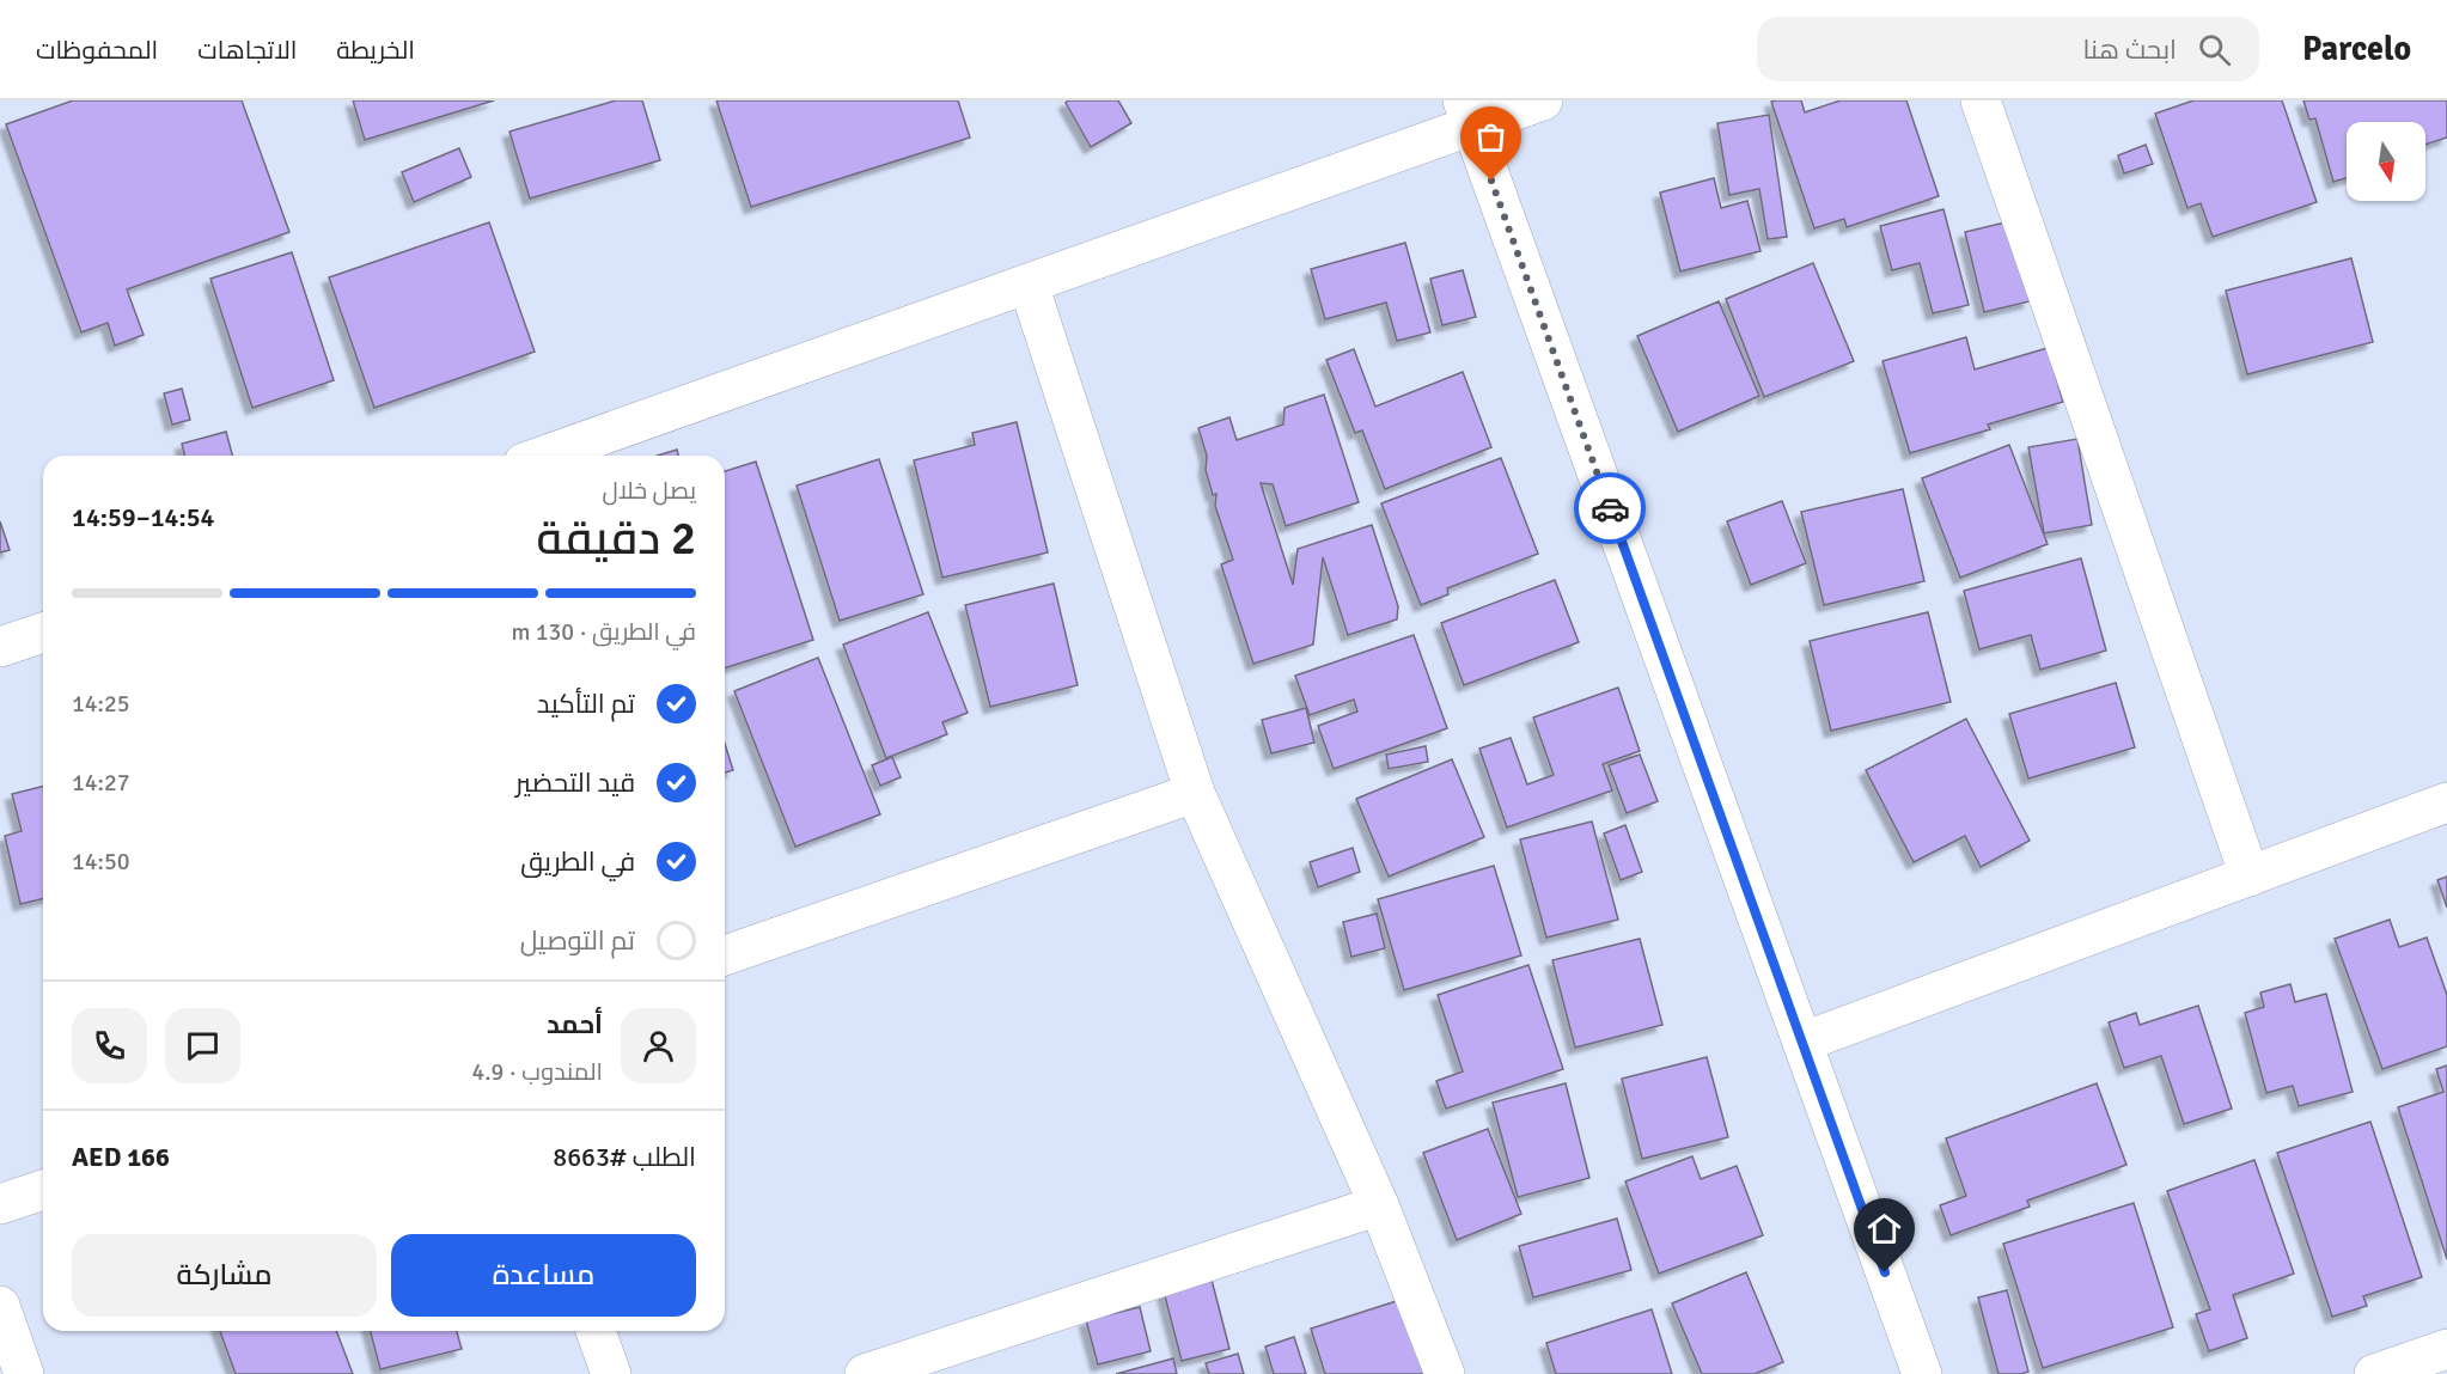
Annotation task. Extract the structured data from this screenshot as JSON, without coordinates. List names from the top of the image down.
{
  "north": "bottom",
  "page": {
    "header": "Parcelo",
    "search": "ابحث هنا",
    "nav": ["الخريطة", "الاتجاهات", "المحفوظات"],
    "heading": ["2 دقيقة", "يصل خلال", "14:54–14:59"],
    "panel": [
      "أحمد",
      "المندوب · 4.9",
      "الطلب #8663",
      "AED 166"
    ],
    "bar": "في الطريق · 130 m",
    "list": [
      ["تم التأكيد", "14:25"],
      ["قيد التحضير", "14:27"],
      ["في الطريق", "14:50"],
      "تم التوصيل"
    ],
    "buttons": ["مساعدة", "مشاركة"]
  }
}
